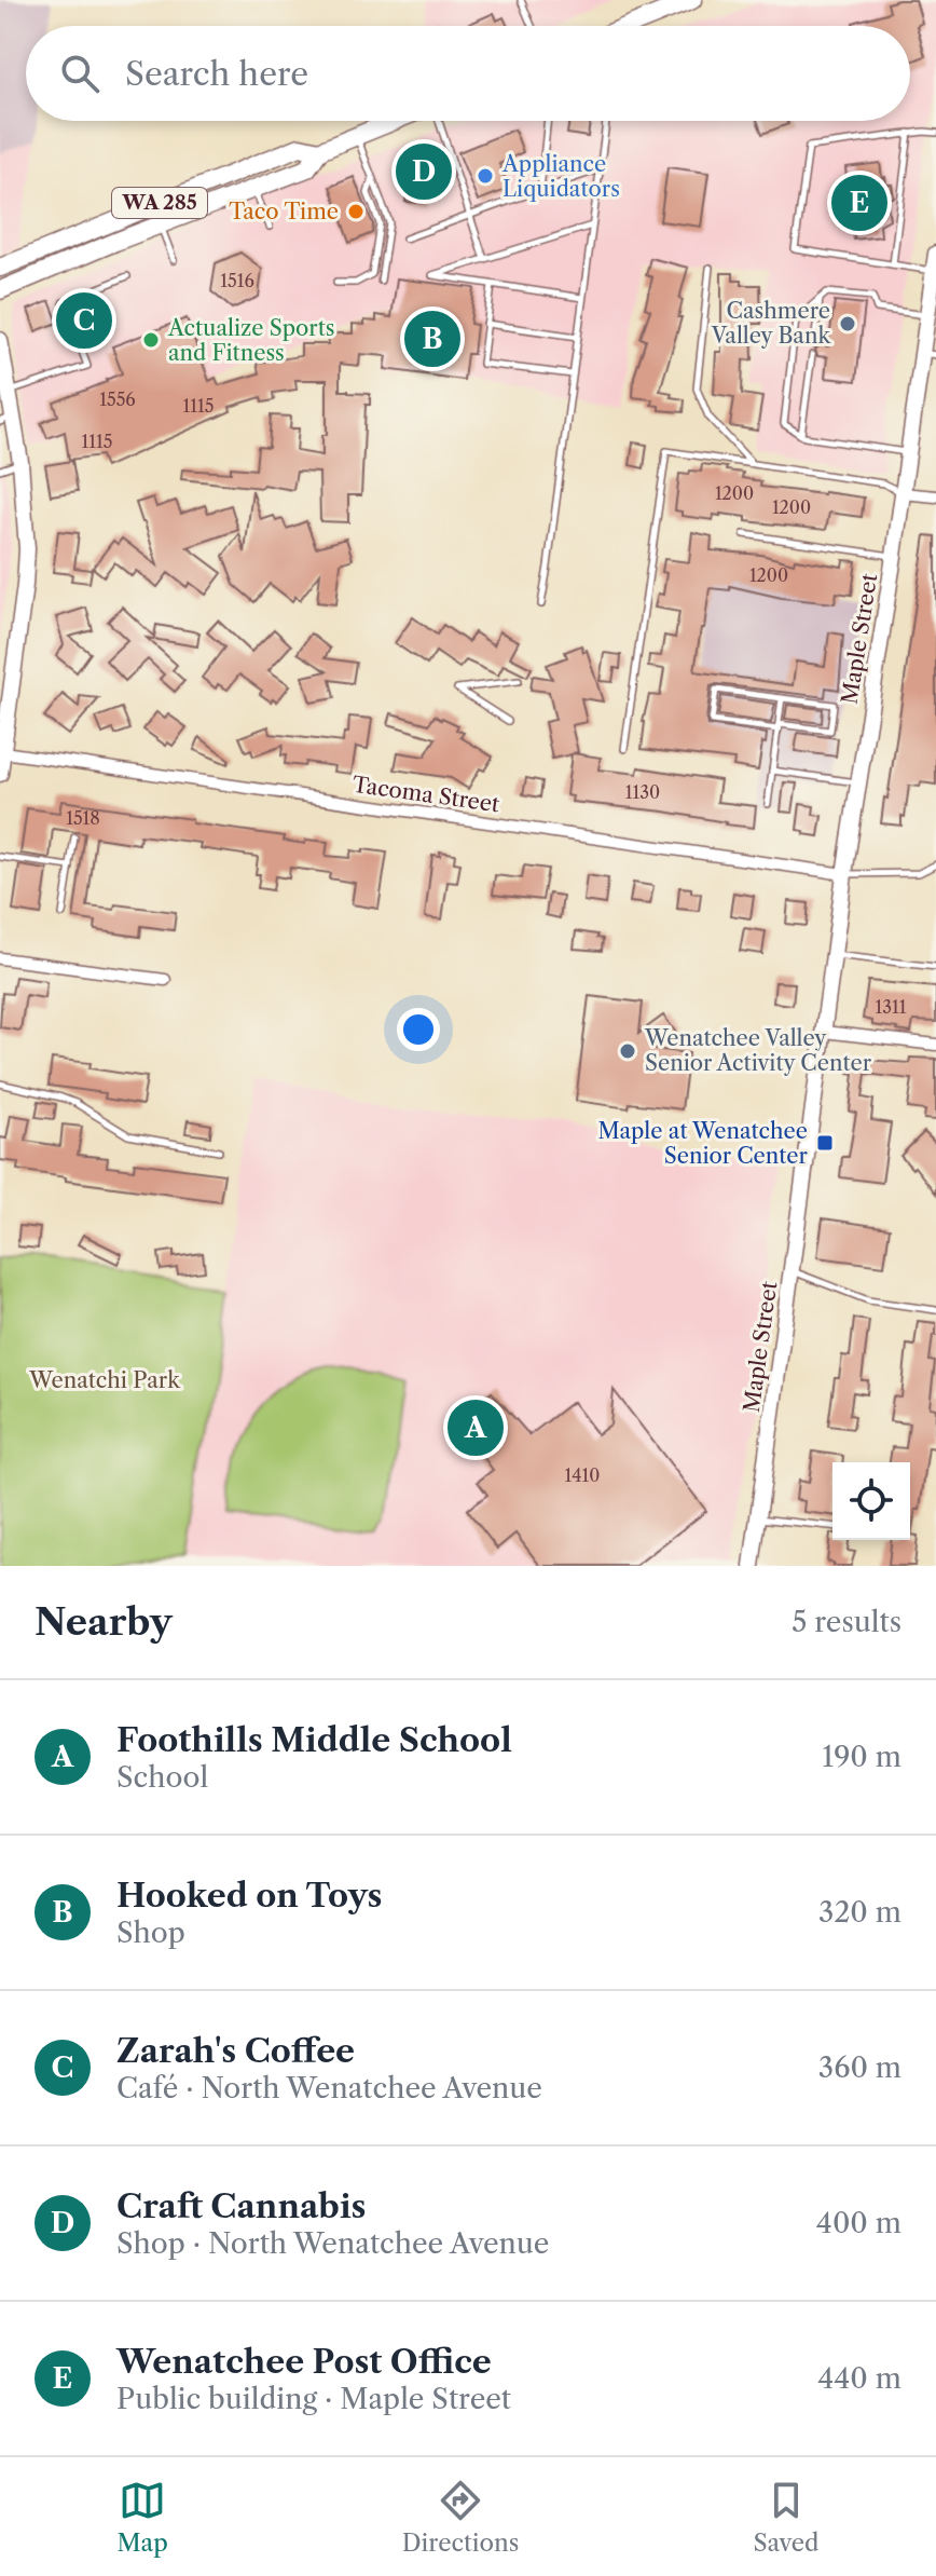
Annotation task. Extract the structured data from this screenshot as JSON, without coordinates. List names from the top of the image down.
{
  "streets": {
    "main road": ["WA 285"],
    "street": ["Maple Street", "Tacoma Street"]
  },
  "crossings": [
    ["Maple Street", "Tacoma Street"]
  ],
  "parks": ["Wenatchi Park"],
  "places": {
    "other": [
      "Appliance Liquidators",
      "Taco Time",
      "Cashmere Valley Bank",
      "Actualize Sports and Fitness",
      "Wenatchee Valley Senior Activity Center"
    ],
    "transit": ["Maple at Wenatchee Senior Center"]
  },
  "house_numbers": [
    "1516",
    "1556",
    "1115",
    "1115",
    "1200",
    "1200",
    "1200",
    "1130",
    "1518",
    "1311",
    "1410"
  ],
  "page": {
    "search": "Search here",
    "pins": [
      "D",
      "E",
      "C",
      "B",
      "A"
    ],
    "heading": ["Nearby", "5 results"],
    "list": [
      {
        "mark": "A",
        "name": "Foothills Middle School",
        "note": "School",
        "value": "190 m"
      },
      {
        "mark": "B",
        "name": "Hooked on Toys",
        "note": "Shop",
        "value": "320 m"
      },
      {
        "mark": "C",
        "name": "Zarah's Coffee",
        "note": "Café · North Wenatchee Avenue",
        "value": "360 m"
      },
      {
        "mark": "D",
        "name": "Craft Cannabis",
        "note": "Shop · North Wenatchee Avenue",
        "value": "400 m"
      },
      {
        "mark": "E",
        "name": "Wenatchee Post Office",
        "note": "Public building · Maple Street",
        "value": "440 m"
      }
    ],
    "nav": ["Map", "Directions", "Saved"]
  }
}
